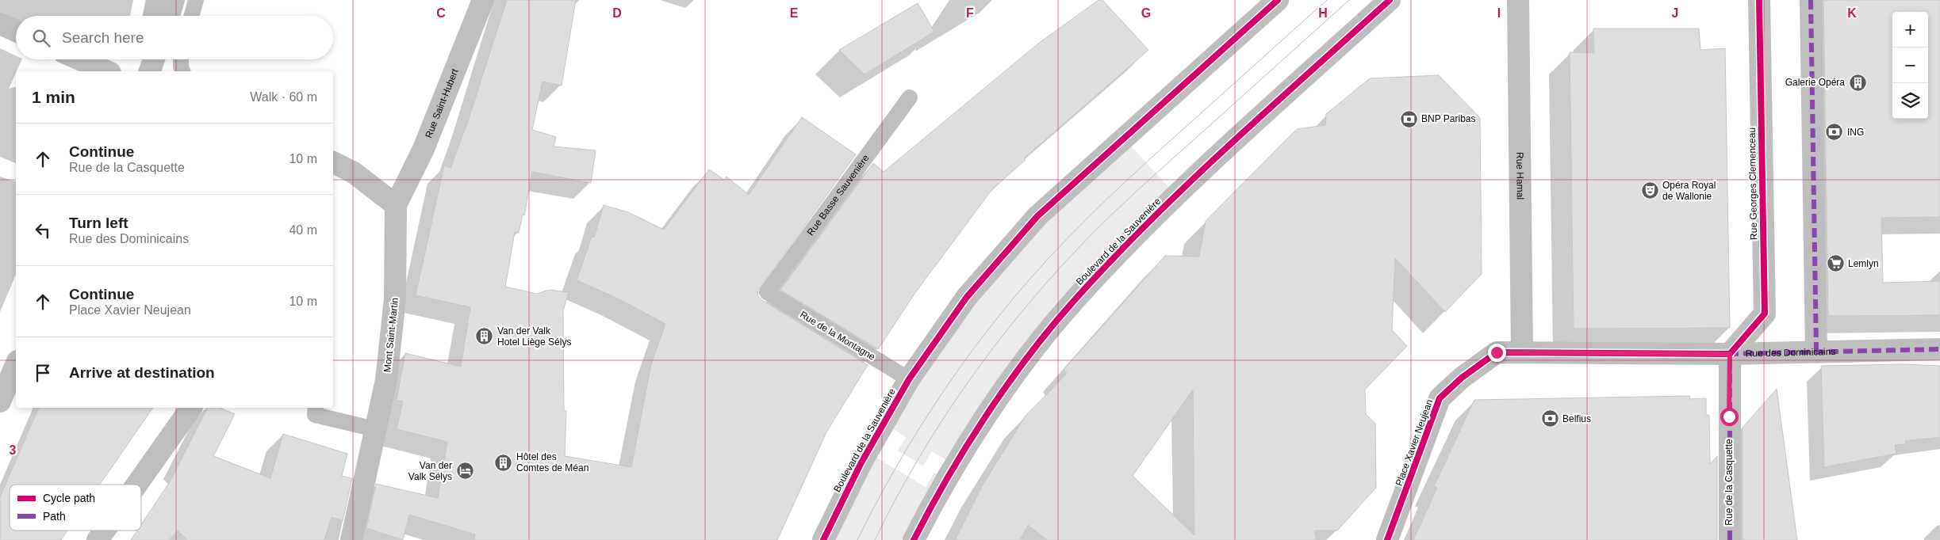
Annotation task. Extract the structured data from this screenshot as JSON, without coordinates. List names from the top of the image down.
{
  "streets": {
    "street": [
      "Rue Saint-Hubert",
      "Rue Hamal",
      "Rue Georges Clemenceau",
      "Boulevard de la Sauvenière",
      "Mont Saint-Martin",
      "Rue des Dominicains",
      "Place Xavier Neujean",
      "Rue de la Casquette"
    ],
    "lane": ["Rue Basse Sauvenière", "Rue de la Montagne"]
  },
  "crossings": [
    ["Rue Saint-Hubert", "Mont Saint-Martin"],
    ["Rue Hamal", "Rue des Dominicains"],
    ["Rue Hamal", "Place Xavier Neujean"],
    ["Rue Georges Clemenceau", "Rue des Dominicains"],
    ["Rue Georges Clemenceau", "Rue de la Casquette"],
    ["Rue Basse Sauvenière", "Rue de la Montagne"],
    ["Boulevard de la Sauvenière", "Rue de la Montagne"],
    ["Rue des Dominicains", "Place Xavier Neujean"],
    ["Rue des Dominicains", "Rue de la Casquette"]
  ],
  "places": {
    "building": ["Galerie Opéra", "Van der Valk Hotel Liège Sélys", "Hôtel des Comtes de Méan"],
    "bank": ["BNP Paribas", "ING", "Belfius"],
    "theatre": ["Opéra Royal de Wallonie"],
    "supermarket": ["Lemlyn"],
    "hotel": ["Van der Valk Sélys"]
  },
  "legend": ["Cycle path", "Path"],
  "page": {
    "map_buttons": ["+", "−"],
    "search": "Search here",
    "heading": ["1 min", "Walk · 60 m"],
    "list": [
      ["Continue", "Rue de la Casquette", "10 m"],
      ["Turn left", "Rue des Dominicains", "40 m"],
      ["Continue", "Place Xavier Neujean", "10 m"],
      "Arrive at destination"
    ]
  },
  "grid": {
    "columns": [
      "C",
      "D",
      "E",
      "F",
      "G",
      "H",
      "I",
      "J",
      "K"
    ],
    "rows": ["3"]
  }
}
